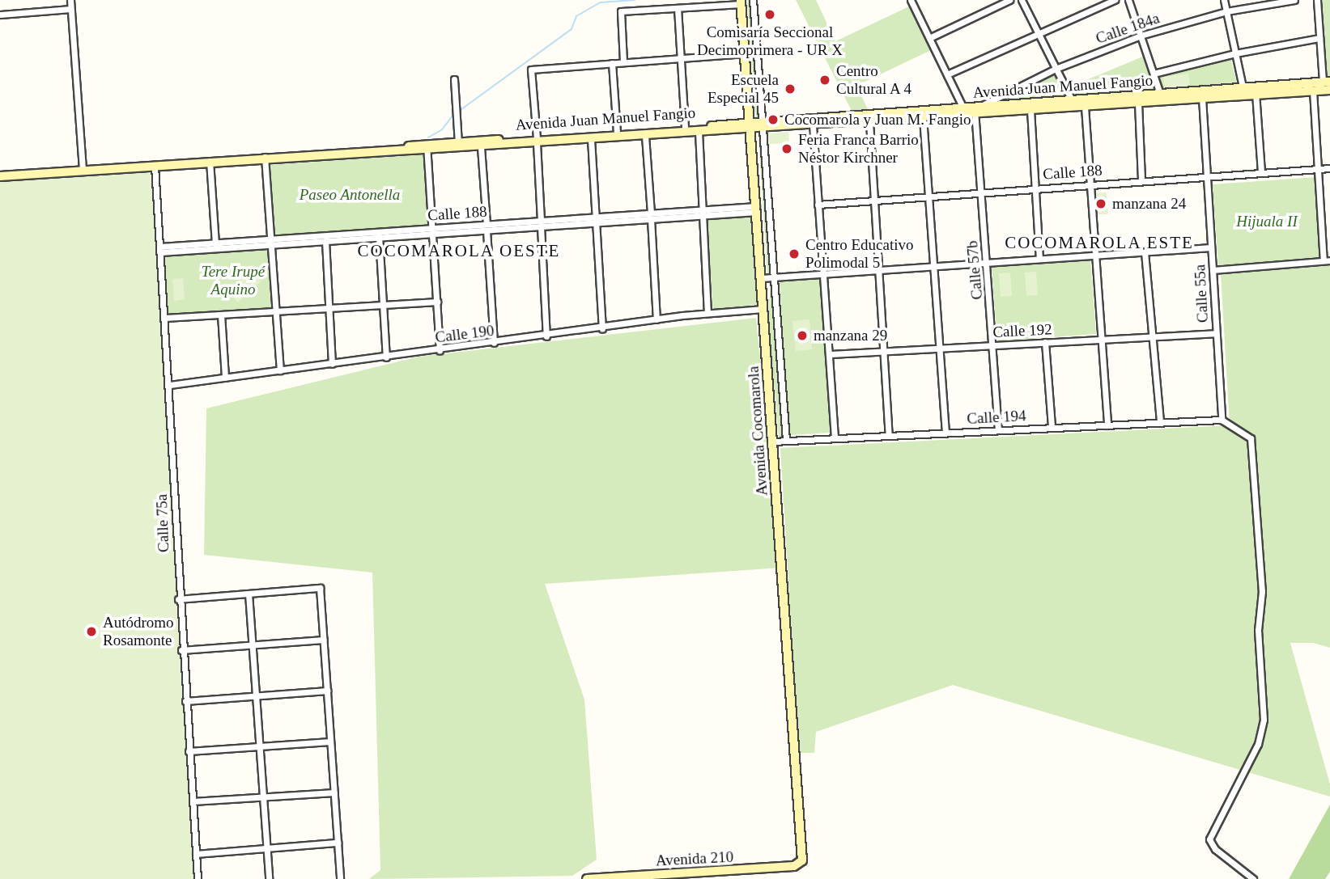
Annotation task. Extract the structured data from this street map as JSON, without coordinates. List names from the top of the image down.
{
  "streets": {
    "main road": ["Avenida Juan Manuel Fangio", "Avenida Cocomarola", "Avenida 210"],
    "street": [
      "Calle 184a",
      "Calle 188",
      "Calle 57b",
      "Calle 55a",
      "Calle 192",
      "Calle 190",
      "Calle 194",
      "Calle 75a"
    ]
  },
  "crossings": [
    ["Calle 184a", "Avenida Juan Manuel Fangio"],
    ["Calle 184a", "Calle 57b"],
    ["Avenida Juan Manuel Fangio", "Calle 57b"],
    ["Avenida Juan Manuel Fangio", "Calle 55a"],
    ["Avenida Juan Manuel Fangio", "Avenida Cocomarola"],
    ["Avenida Juan Manuel Fangio", "Calle 75a"],
    ["Calle 188", "Calle 57b"],
    ["Calle 188", "Calle 55a"],
    ["Calle 188", "Avenida Cocomarola"],
    ["Calle 188", "Calle 75a"],
    ["Calle 57b", "Calle 192"],
    ["Calle 57b", "Calle 194"],
    ["Calle 55a", "Calle 192"],
    ["Calle 55a", "Calle 194"],
    ["Calle 190", "Avenida Cocomarola"],
    ["Calle 190", "Calle 75a"],
    ["Calle 194", "Avenida Cocomarola"],
    ["Avenida Cocomarola", "Avenida 210"]
  ],
  "districts": ["COCOMAROLA ESTE", "COCOMAROLA OESTE"],
  "parks": ["Paseo Antonella", "Hijuala II", "Tere Irupé Aquino"],
  "places": [
    "Comisaría Seccional Decimoprimera - UR X",
    "Centro Cultural A 4",
    "Escuela Especial 45",
    "Cocomarola y Juan M. Fangio",
    "Feria Franca Barrio Néstor Kirchner",
    "manzana 24",
    "Centro Educativo Polimodal 5",
    "manzana 29",
    "Autódromo Rosamonte"
  ]
}
